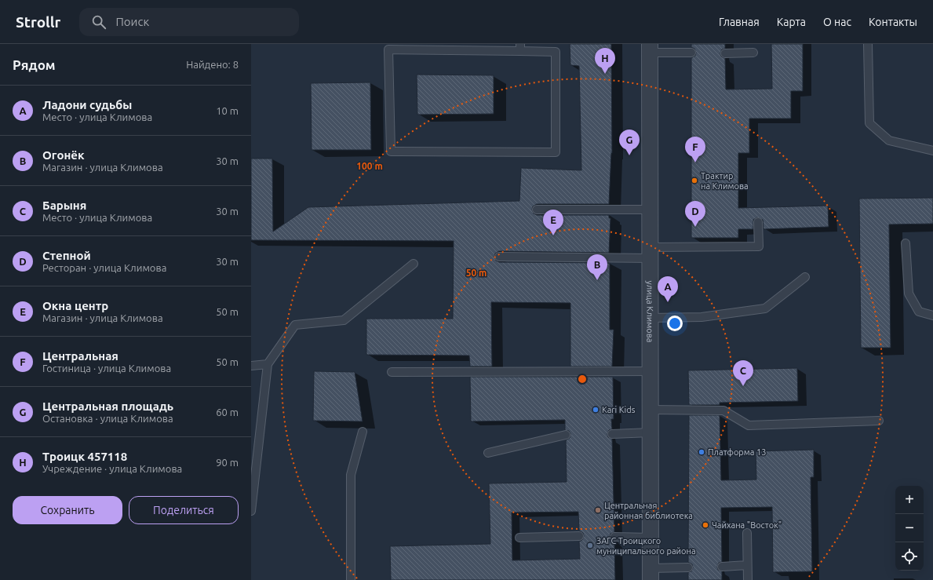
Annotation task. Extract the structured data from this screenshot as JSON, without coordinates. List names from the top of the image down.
{
  "streets": {
    "street": ["улица Климова"]
  },
  "places": [
    "Трактир на Климова",
    "Kari Kids",
    "Платформа 13",
    "Центральная районная библиотека",
    "Чайхана \"Восток\"",
    "ЗАГС Троицкого муниципального района"
  ],
  "page": {
    "header": "Strollr",
    "search": "Поиск",
    "nav": [
      "Главная",
      "Карта",
      "О нас",
      "Контакты"
    ],
    "heading": ["Рядом", "Найдено: 8"],
    "pins": [
      "H",
      "G",
      "F",
      "D",
      "E",
      "B",
      "A",
      "C"
    ],
    "list": [
      {
        "mark": "A",
        "name": "Ладони судьбы",
        "note": "Место · улица Климова",
        "value": "10 m"
      },
      {
        "mark": "B",
        "name": "Огонёк",
        "note": "Магазин · улица Климова",
        "value": "30 m"
      },
      {
        "mark": "C",
        "name": "Барыня",
        "note": "Место · улица Климова",
        "value": "30 m"
      },
      {
        "mark": "D",
        "name": "Степной",
        "note": "Ресторан · улица Климова",
        "value": "30 m"
      },
      {
        "mark": "E",
        "name": "Окна центр",
        "note": "Магазин · улица Климова",
        "value": "50 m"
      },
      {
        "mark": "F",
        "name": "Центральная",
        "note": "Гостиница · улица Климова",
        "value": "50 m"
      },
      {
        "mark": "G",
        "name": "Центральная площадь",
        "note": "Остановка · улица Климова",
        "value": "60 m"
      },
      {
        "mark": "H",
        "name": "Троицк 457118",
        "note": "Учреждение · улица Климова",
        "value": "90 m"
      }
    ],
    "map_buttons": ["+", "−"],
    "buttons": ["Сохранить", "Поделиться"]
  },
  "rings": ["100 m", "50 m"]
}
